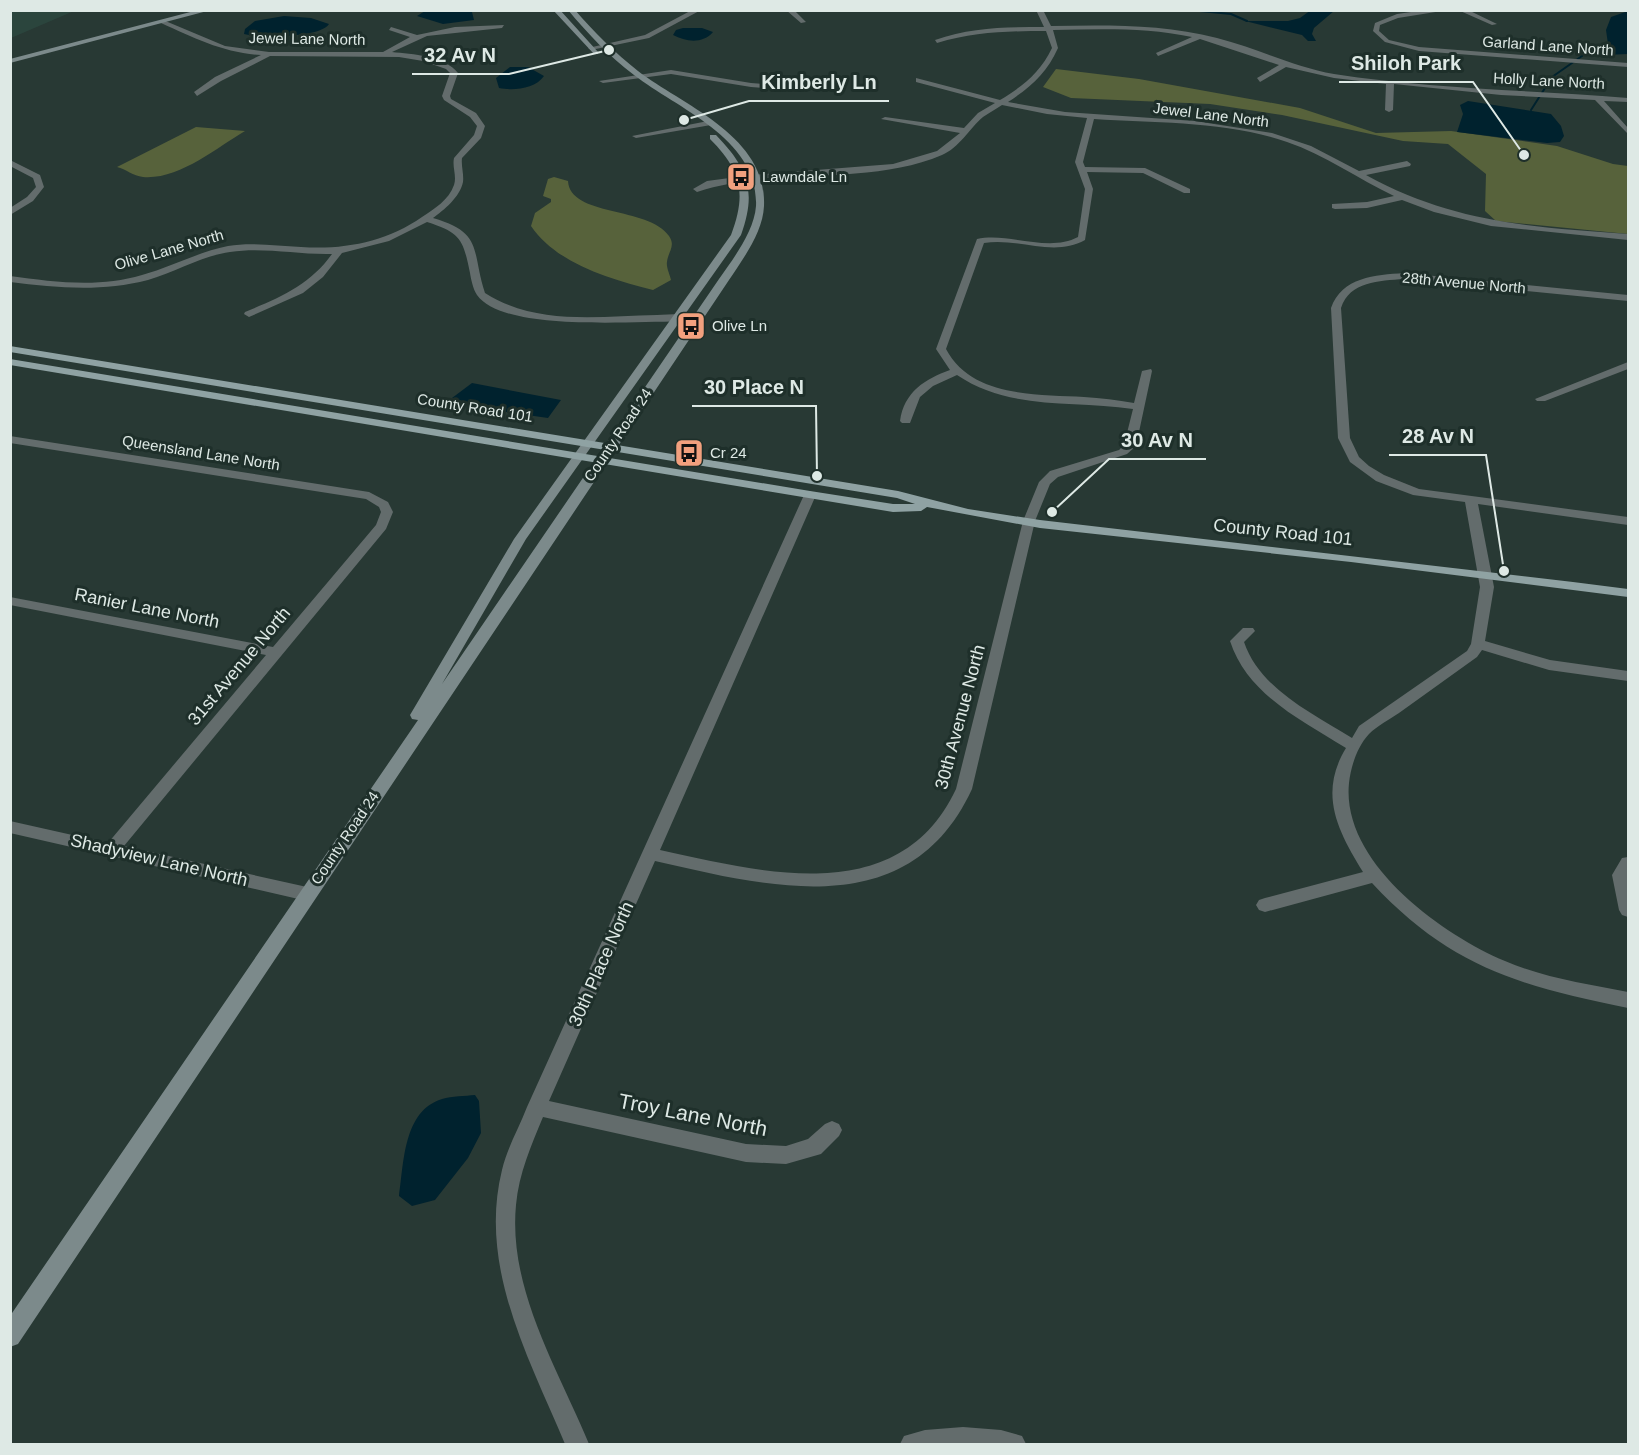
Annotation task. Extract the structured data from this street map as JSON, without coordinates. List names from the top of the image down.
{
  "streets": {
    "main road": ["County Road 101"],
    "street": [
      "Jewel Lane North",
      "Garland Lane North",
      "Holly Lane North",
      "Olive Lane North",
      "28th Avenue North",
      "County Road 24",
      "Queensland Lane North",
      "Ranier Lane North",
      "31st Avenue North",
      "30th Avenue North",
      "Shadyview Lane North",
      "30th Place North",
      "Troy Lane North"
    ]
  },
  "crossings": [
    ["Jewel Lane North", "Olive Lane North"],
    ["County Road 101", "County Road 24"],
    ["County Road 101", "30th Avenue North"],
    ["County Road 101", "30th Place North"],
    ["County Road 24", "Shadyview Lane North"],
    ["Queensland Lane North", "31st Avenue North"],
    ["Ranier Lane North", "31st Avenue North"],
    ["31st Avenue North", "Shadyview Lane North"],
    ["30th Avenue North", "30th Place North"],
    ["30th Place North", "Troy Lane North"]
  ],
  "places": {
    "other": [
      "32 Av N",
      "Kimberly Ln",
      "Shiloh Park",
      "30 Place N",
      "30 Av N",
      "28 Av N"
    ],
    "bus stop": ["Lawndale Ln", "Olive Ln", "Cr 24"]
  }
}
